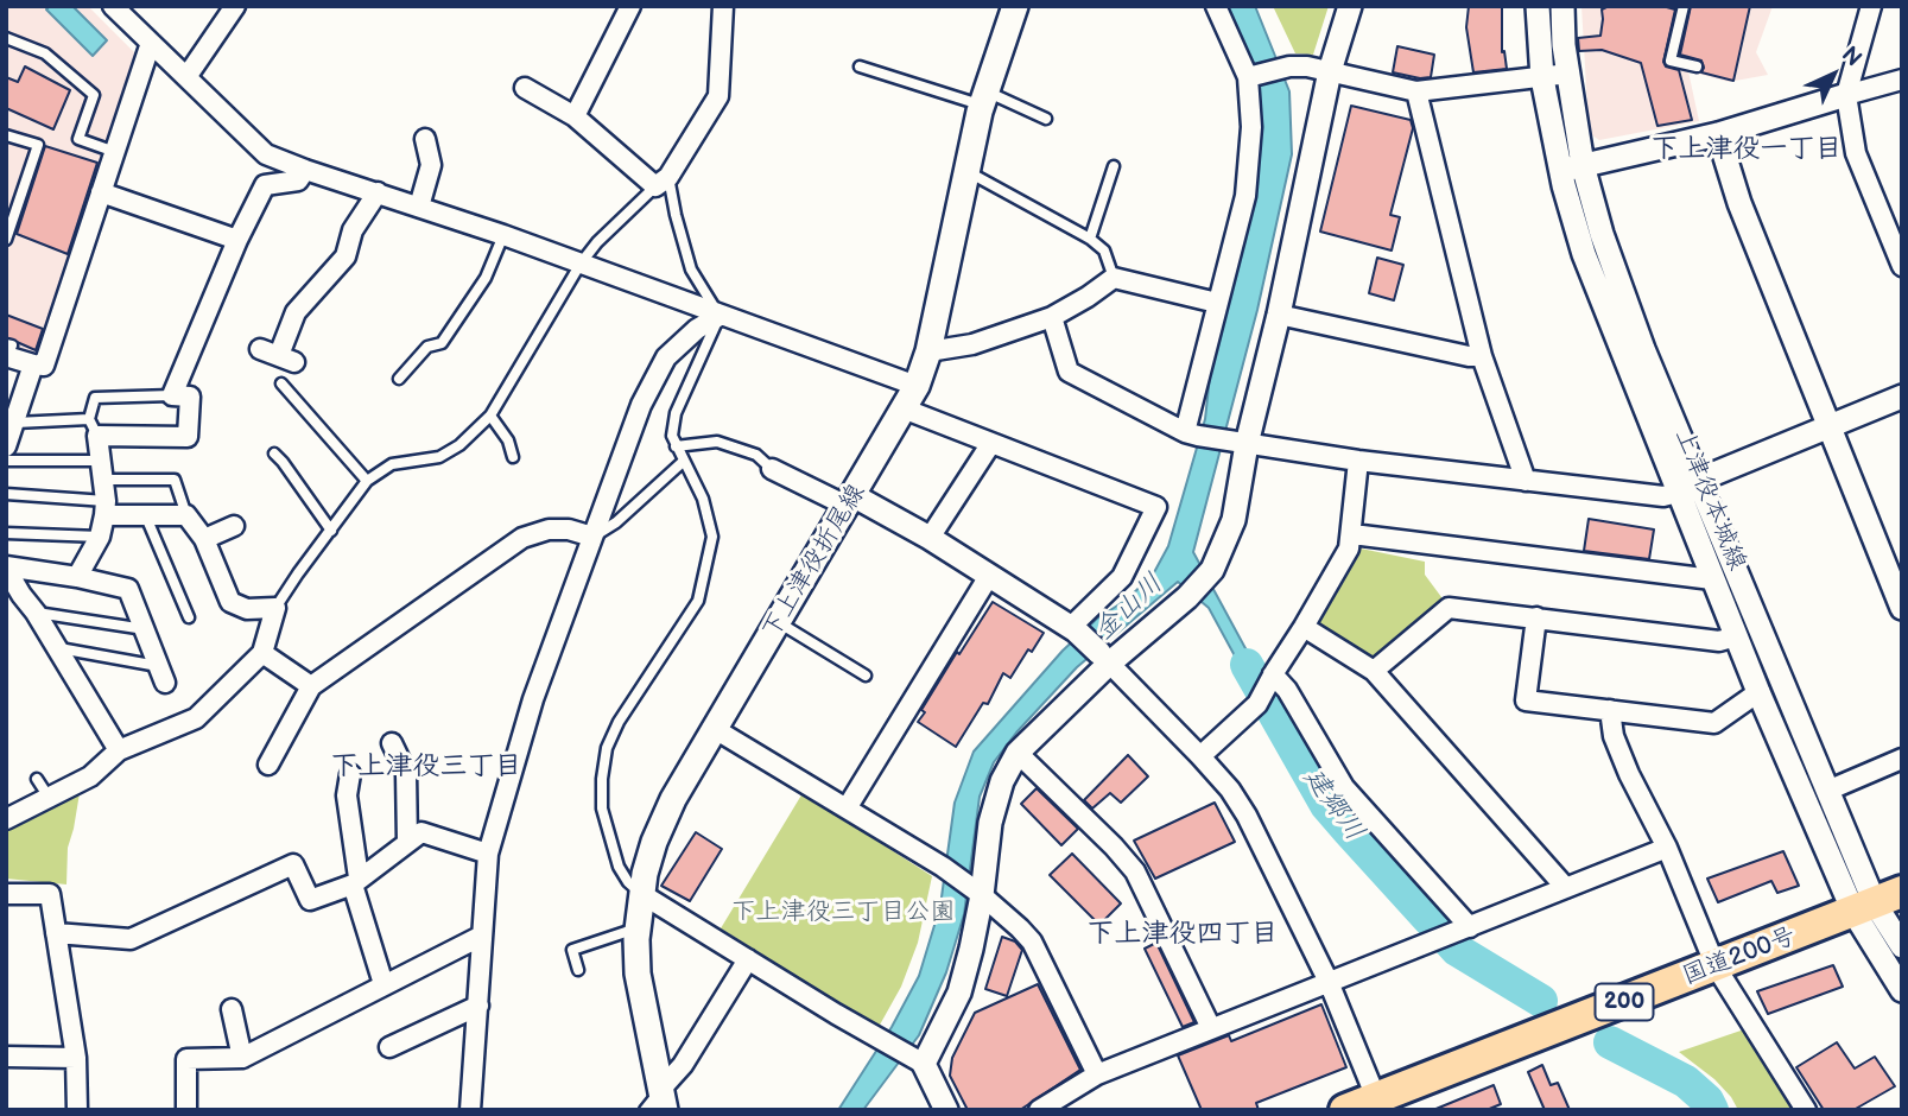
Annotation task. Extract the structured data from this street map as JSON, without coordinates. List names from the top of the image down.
{
  "streets": {
    "highway": ["国道200号", "200"],
    "main road": ["下上津役折尾線"],
    "street": ["上津役本城線"]
  },
  "crossings": [
    ["上津役本城線", "国道200号"]
  ],
  "districts": ["下上津役一丁目", "下上津役三丁目", "下上津役四丁目"],
  "water": ["金山川", "建郷川"],
  "parks": ["下上津役三丁目公園"],
  "north": "top right"
}
